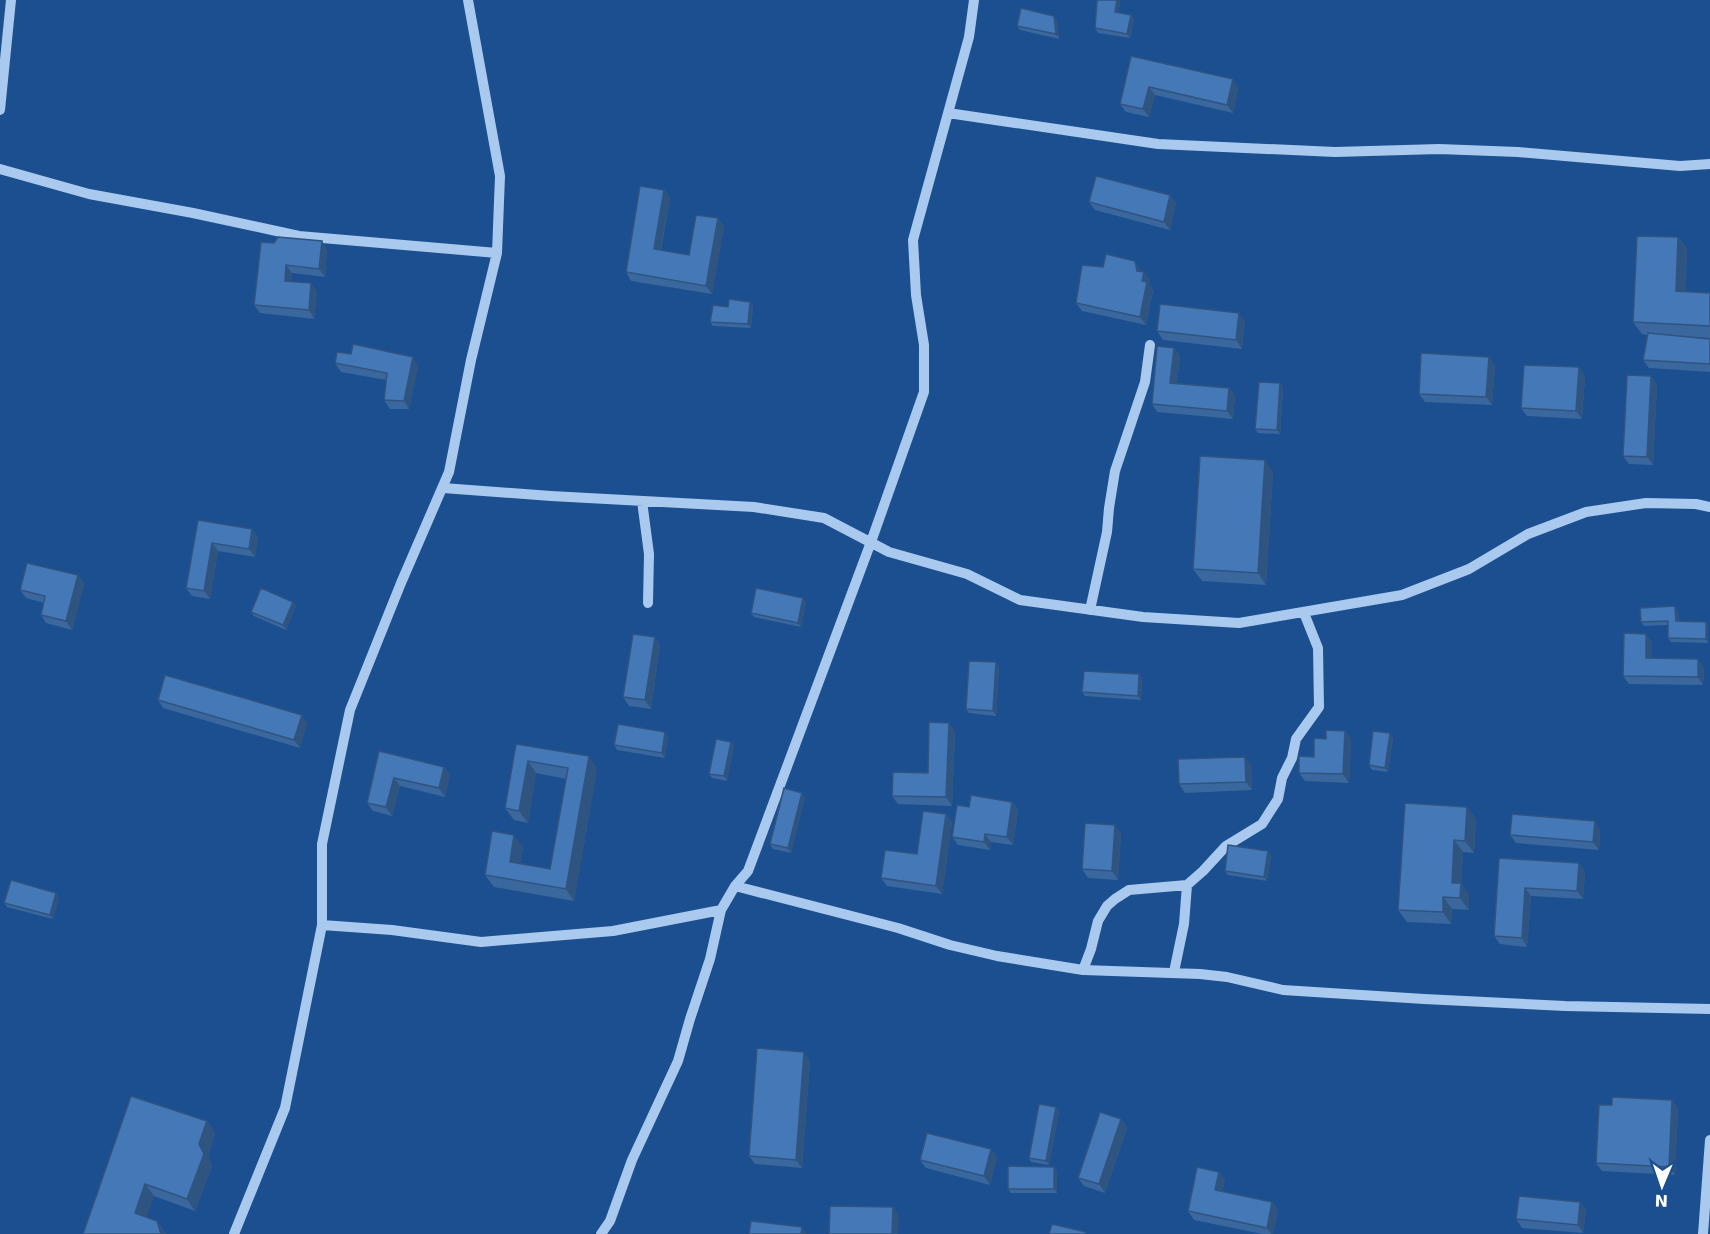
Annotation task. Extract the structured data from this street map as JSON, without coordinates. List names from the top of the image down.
{
  "north": "bottom"
}
